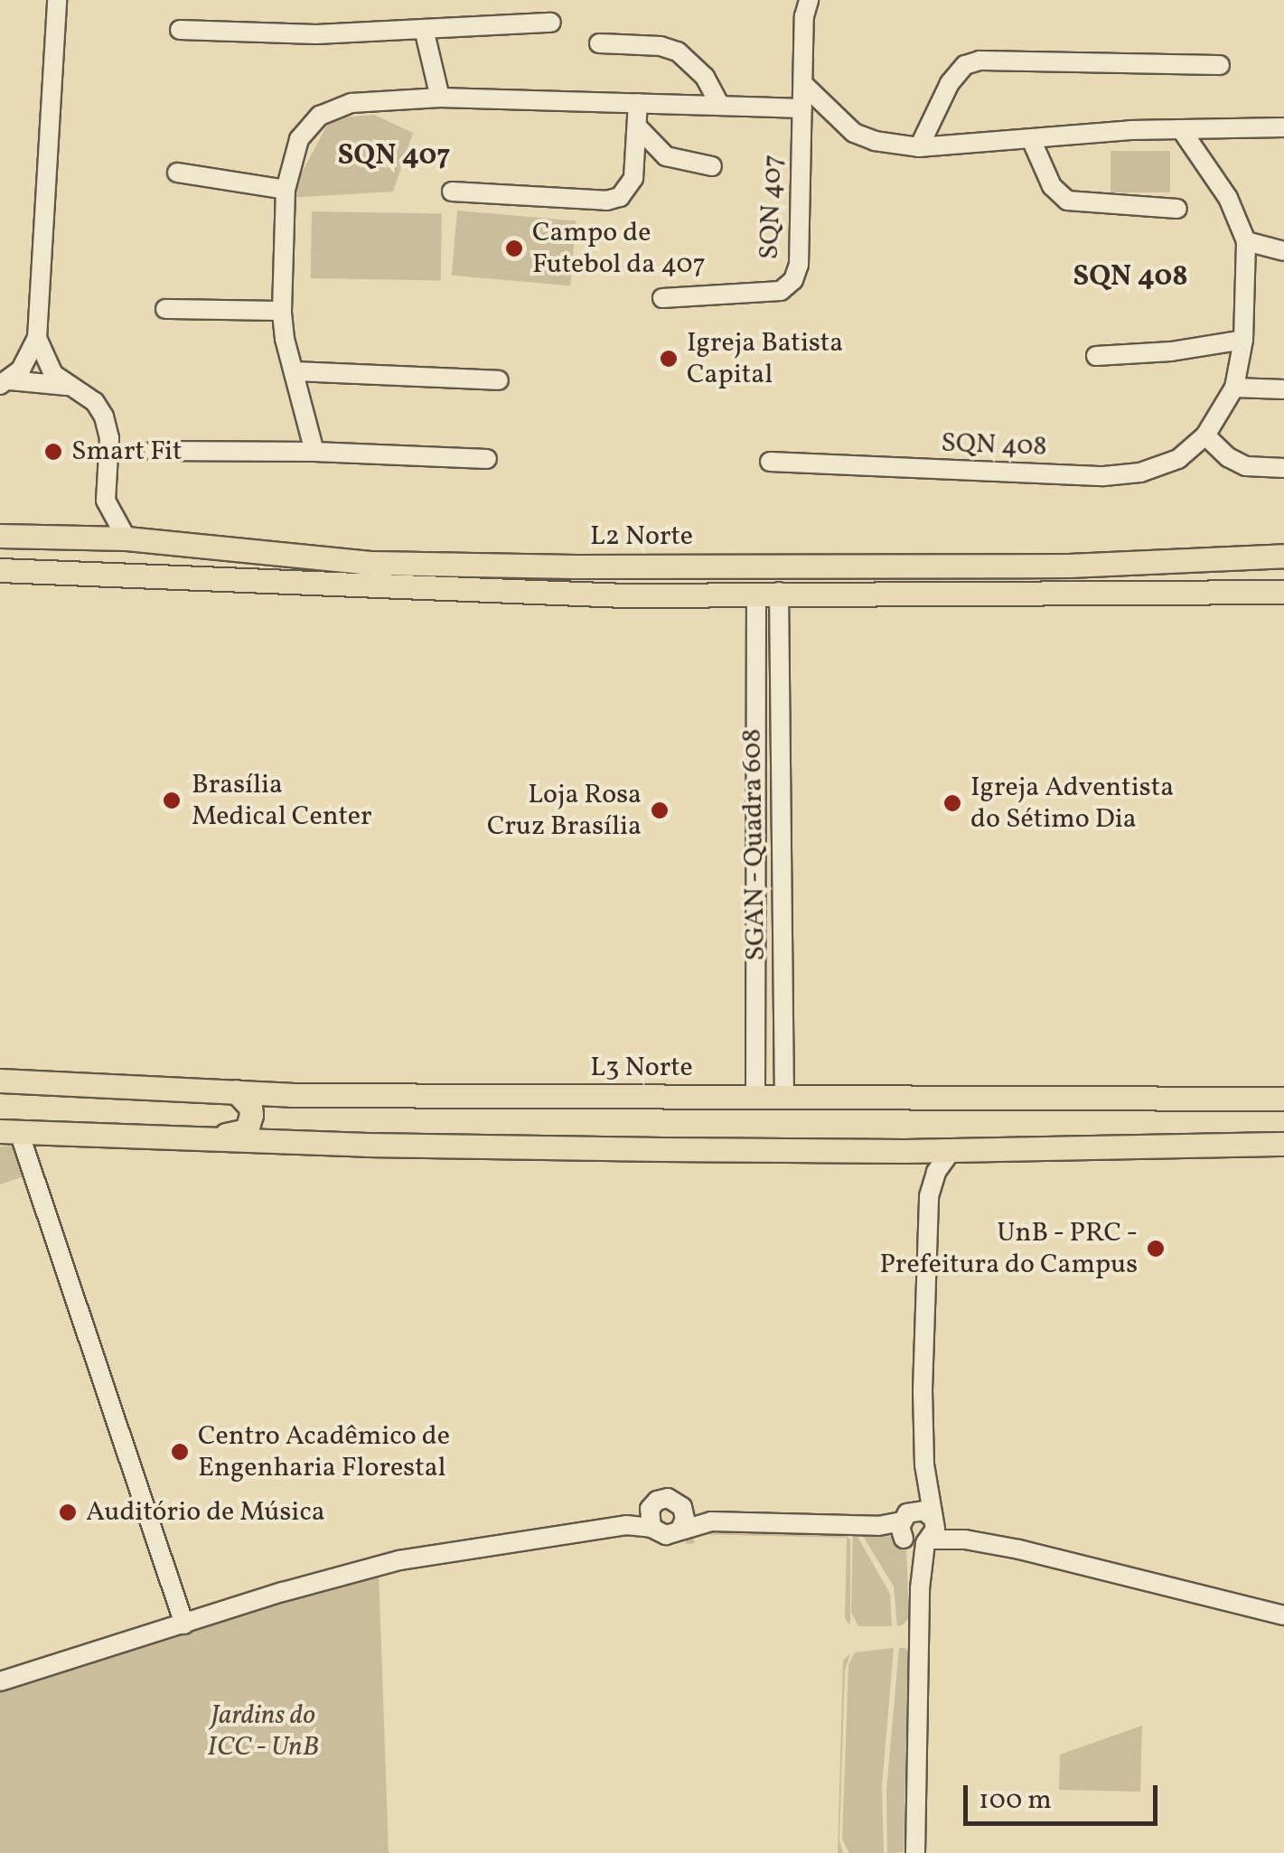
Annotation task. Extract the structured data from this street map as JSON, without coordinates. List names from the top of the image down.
{
  "streets": {
    "main road": ["L2 Norte", "L3 Norte"],
    "street": ["SQN 407", "SQN 408", "SGAN - Quadra 608"]
  },
  "crossings": [
    ["L2 Norte", "SGAN - Quadra 608"],
    ["SGAN - Quadra 608", "L3 Norte"]
  ],
  "districts": ["SQN 407", "SQN 408"],
  "parks": ["Jardins do ICC - UnB"],
  "places": [
    "Campo de Futebol da 407",
    "Igreja Batista Capital",
    "Smart Fit",
    "Brasília Medical Center",
    "Igreja Adventista do Sétimo Dia",
    "Loja Rosa Cruz Brasília",
    "UnB - PRC - Prefeitura do Campus",
    "Centro Acadêmico de Engenharia Florestal",
    "Auditório de Música"
  ],
  "scale_bar": "100 m"
}
